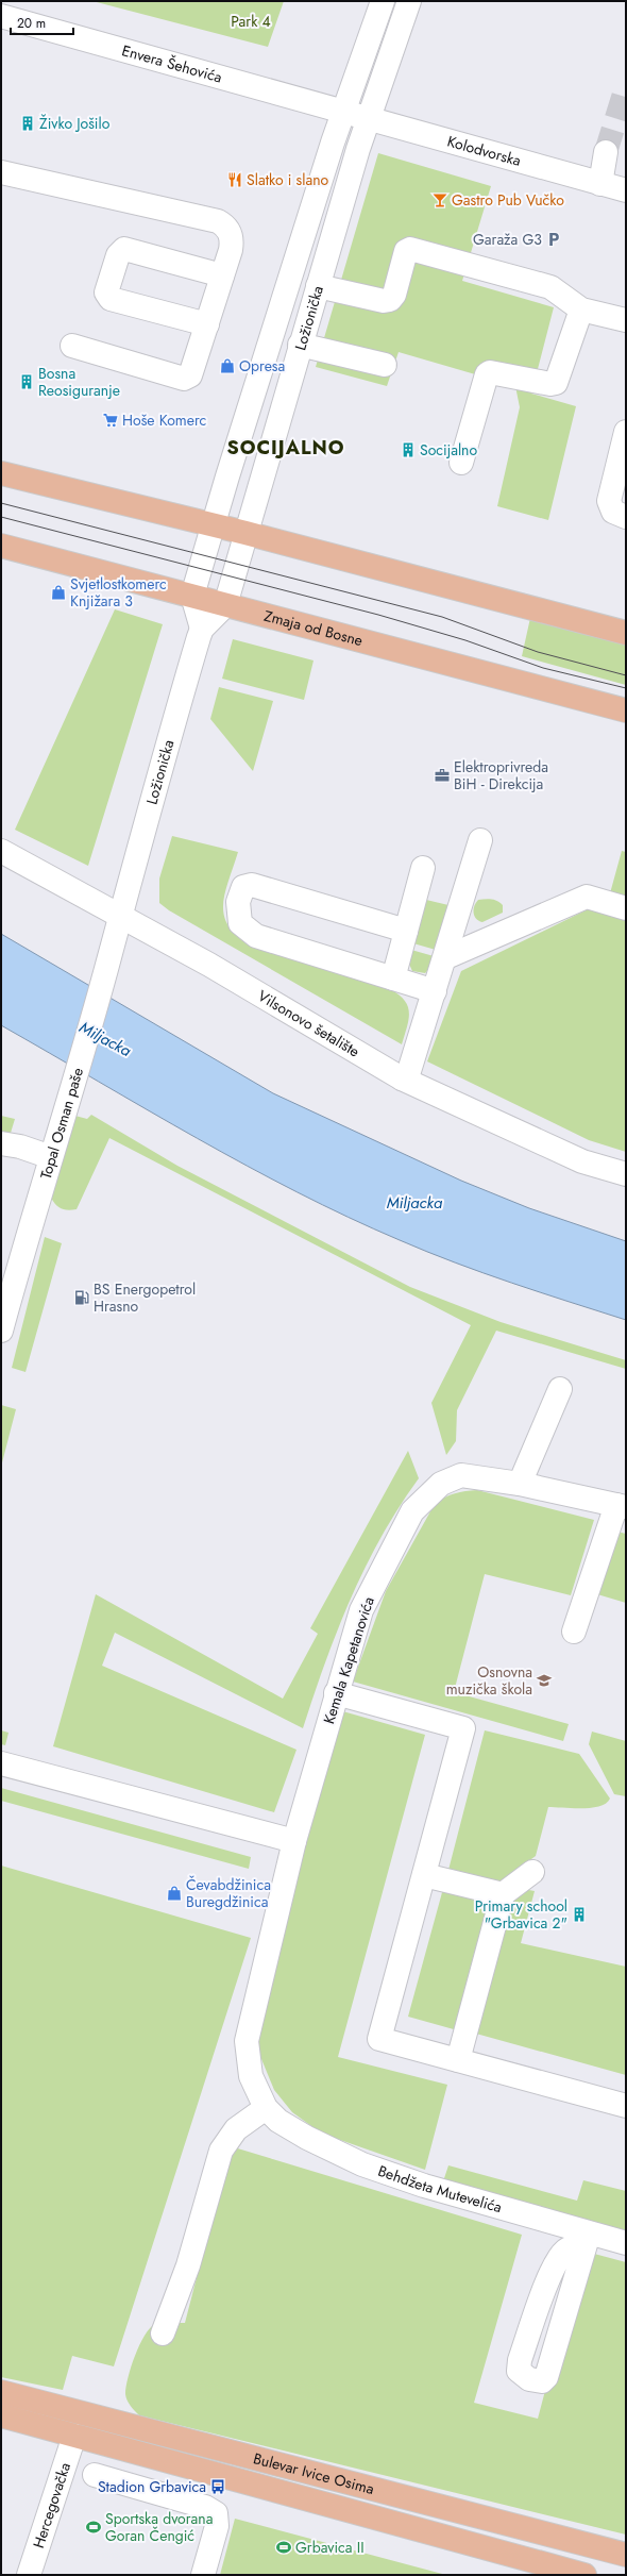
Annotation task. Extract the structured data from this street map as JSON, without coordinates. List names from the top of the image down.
{
  "streets": {
    "main road": ["Zmaja od Bosne", "Bulevar Ivice Osima"],
    "street": [
      "Envera Šehovića",
      "Kolodvorska",
      "Ložionička",
      "Vilsonovo šetalište",
      "Topal Osman paše",
      "Kemala Kapetanovića",
      "Behdžeta Mutevelića",
      "Hercegovačka"
    ]
  },
  "crossings": [
    ["Envera Šehovića", "Kolodvorska"],
    ["Envera Šehovića", "Ložionička"],
    ["Kolodvorska", "Ložionička"],
    ["Ložionička", "Zmaja od Bosne"],
    ["Ložionička", "Vilsonovo šetalište"],
    ["Ložionička", "Topal Osman paše"],
    ["Vilsonovo šetalište", "Topal Osman paše"],
    ["Kemala Kapetanovića", "Behdžeta Mutevelića"],
    ["Bulevar Ivice Osima", "Hercegovačka"]
  ],
  "districts": ["SOCIJALNO"],
  "water": ["Miljacka"],
  "parks": ["Park 4"],
  "places": {
    "building": [
      "Živko Jošilo",
      "Bosna Reosiguranje",
      "Socijalno",
      "Primary school \"Grbavica 2\""
    ],
    "restaurant": ["Slatko i slano"],
    "bar": ["Gastro Pub Vučko"],
    "parking": ["Garaža G3"],
    "shop": ["Opresa", "Svjetlostkomerc Knjižara 3", "Čevabdžinica Buregdžinica"],
    "supermarket": ["Hoše Komerc"],
    "office": ["Elektroprivreda BiH - Direkcija"],
    "fuel station": ["BS Energopetrol Hrasno"],
    "school or university": ["Osnovna muzička škola"],
    "bus stop": ["Stadion Grbavica"],
    "sports": ["Sportska dvorana Goran Čengić", "Grbavica II"]
  },
  "scale_bar": "20 m"
}
